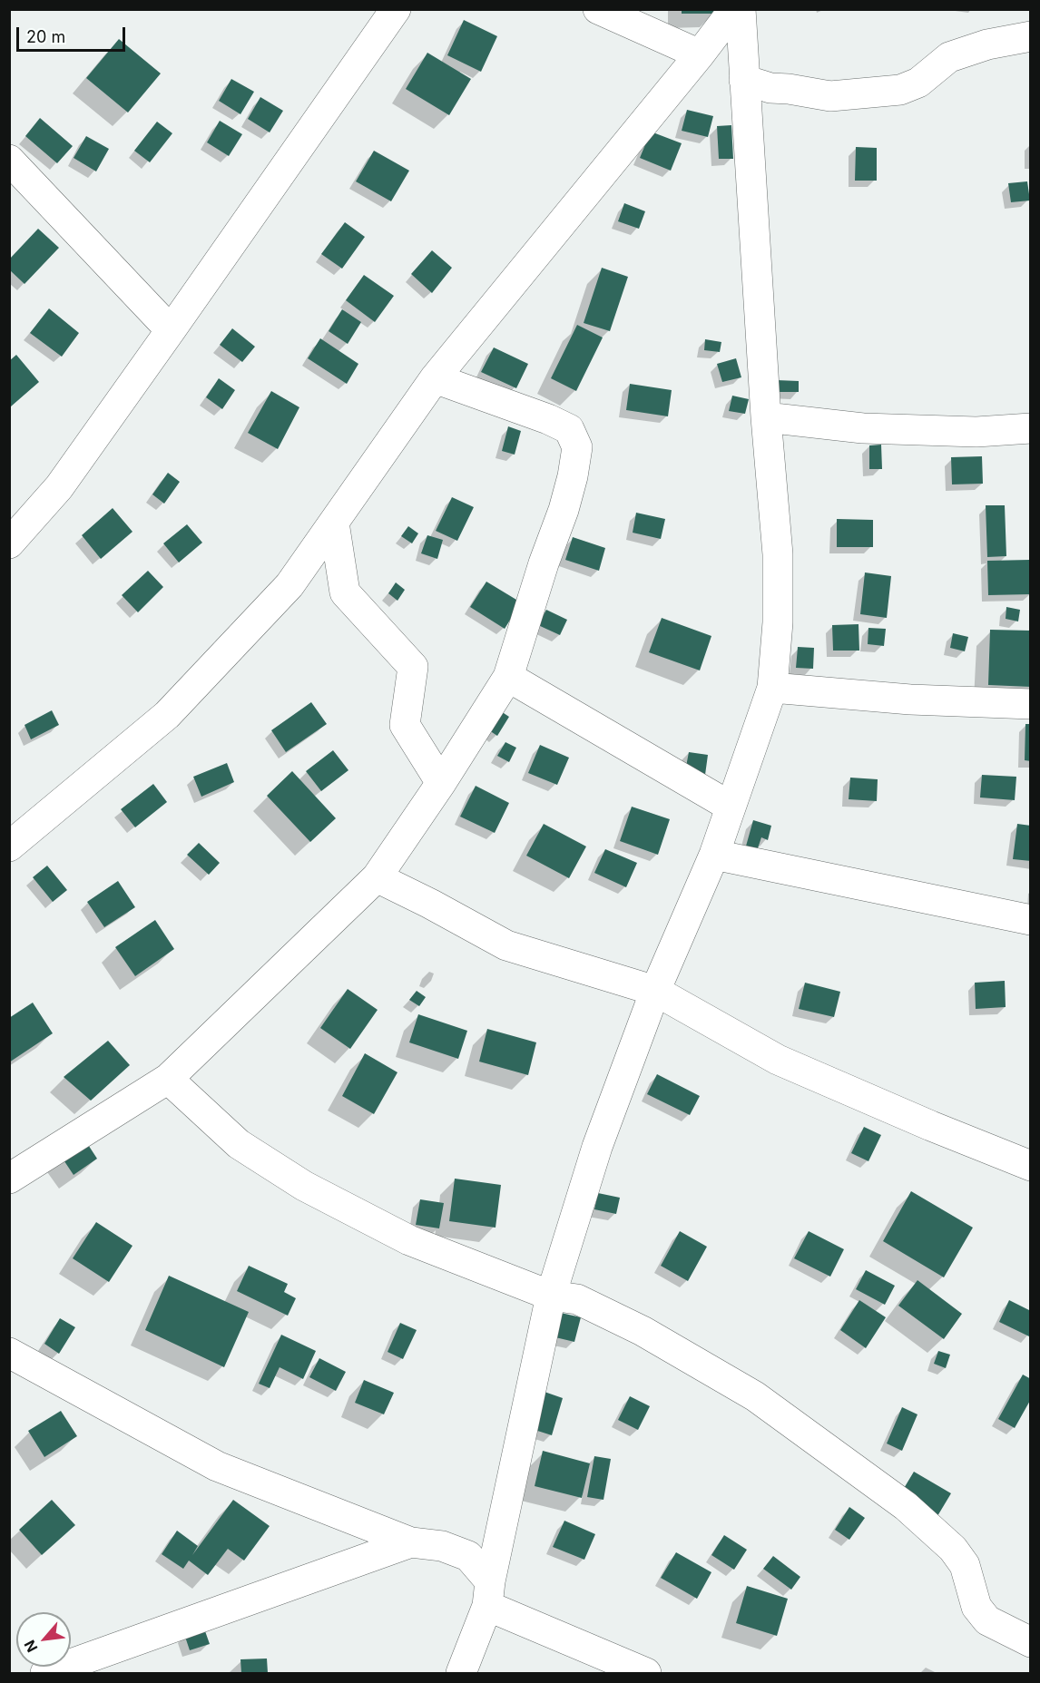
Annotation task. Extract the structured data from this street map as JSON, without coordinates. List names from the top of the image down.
{
  "scale_bar": "20 m",
  "north": "bottom left"
}
